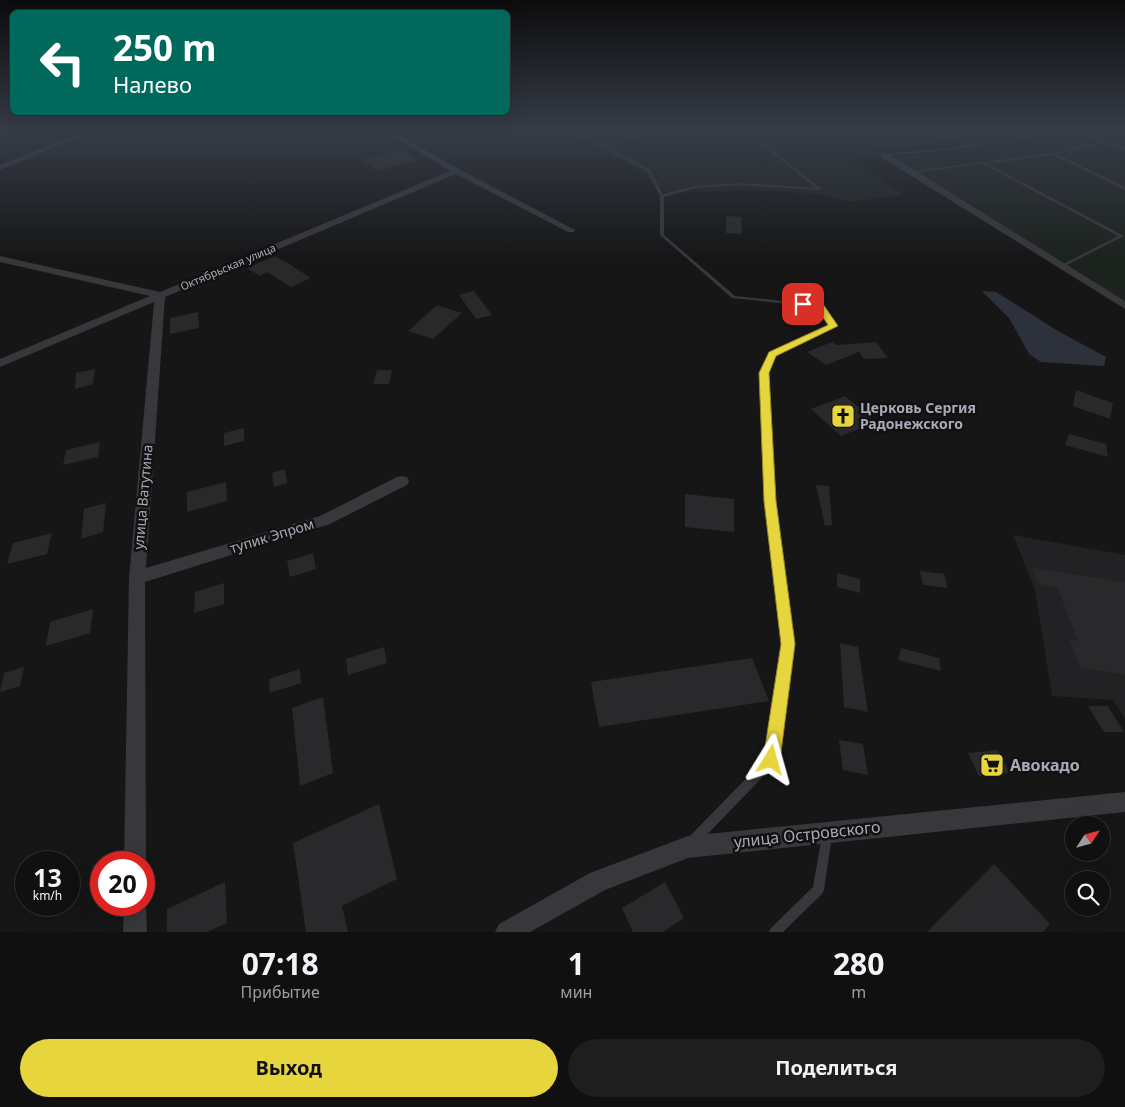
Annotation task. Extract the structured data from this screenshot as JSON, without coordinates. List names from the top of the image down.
{
  "streets": {
    "street": [
      "Октябрьская улица",
      "улица Ватутина",
      "тупик Эпром",
      "улица Островского"
    ]
  },
  "crossings": [
    ["Октябрьская улица", "улица Ватутина"],
    ["улица Ватутина", "тупик Эпром"]
  ],
  "places": {
    "church": ["Церковь Сергия Радонежского"],
    "supermarket": ["Авокадо"]
  },
  "north": "top right",
  "page": {
    "turn": ["250 m", "Налево"],
    "speed": "13 km/h",
    "limit": "20",
    "eta": [
      "07:18",
      "Прибытие",
      "1",
      "мин",
      "280",
      "m"
    ],
    "buttons": ["Выход", "Поделиться"]
  }
}
